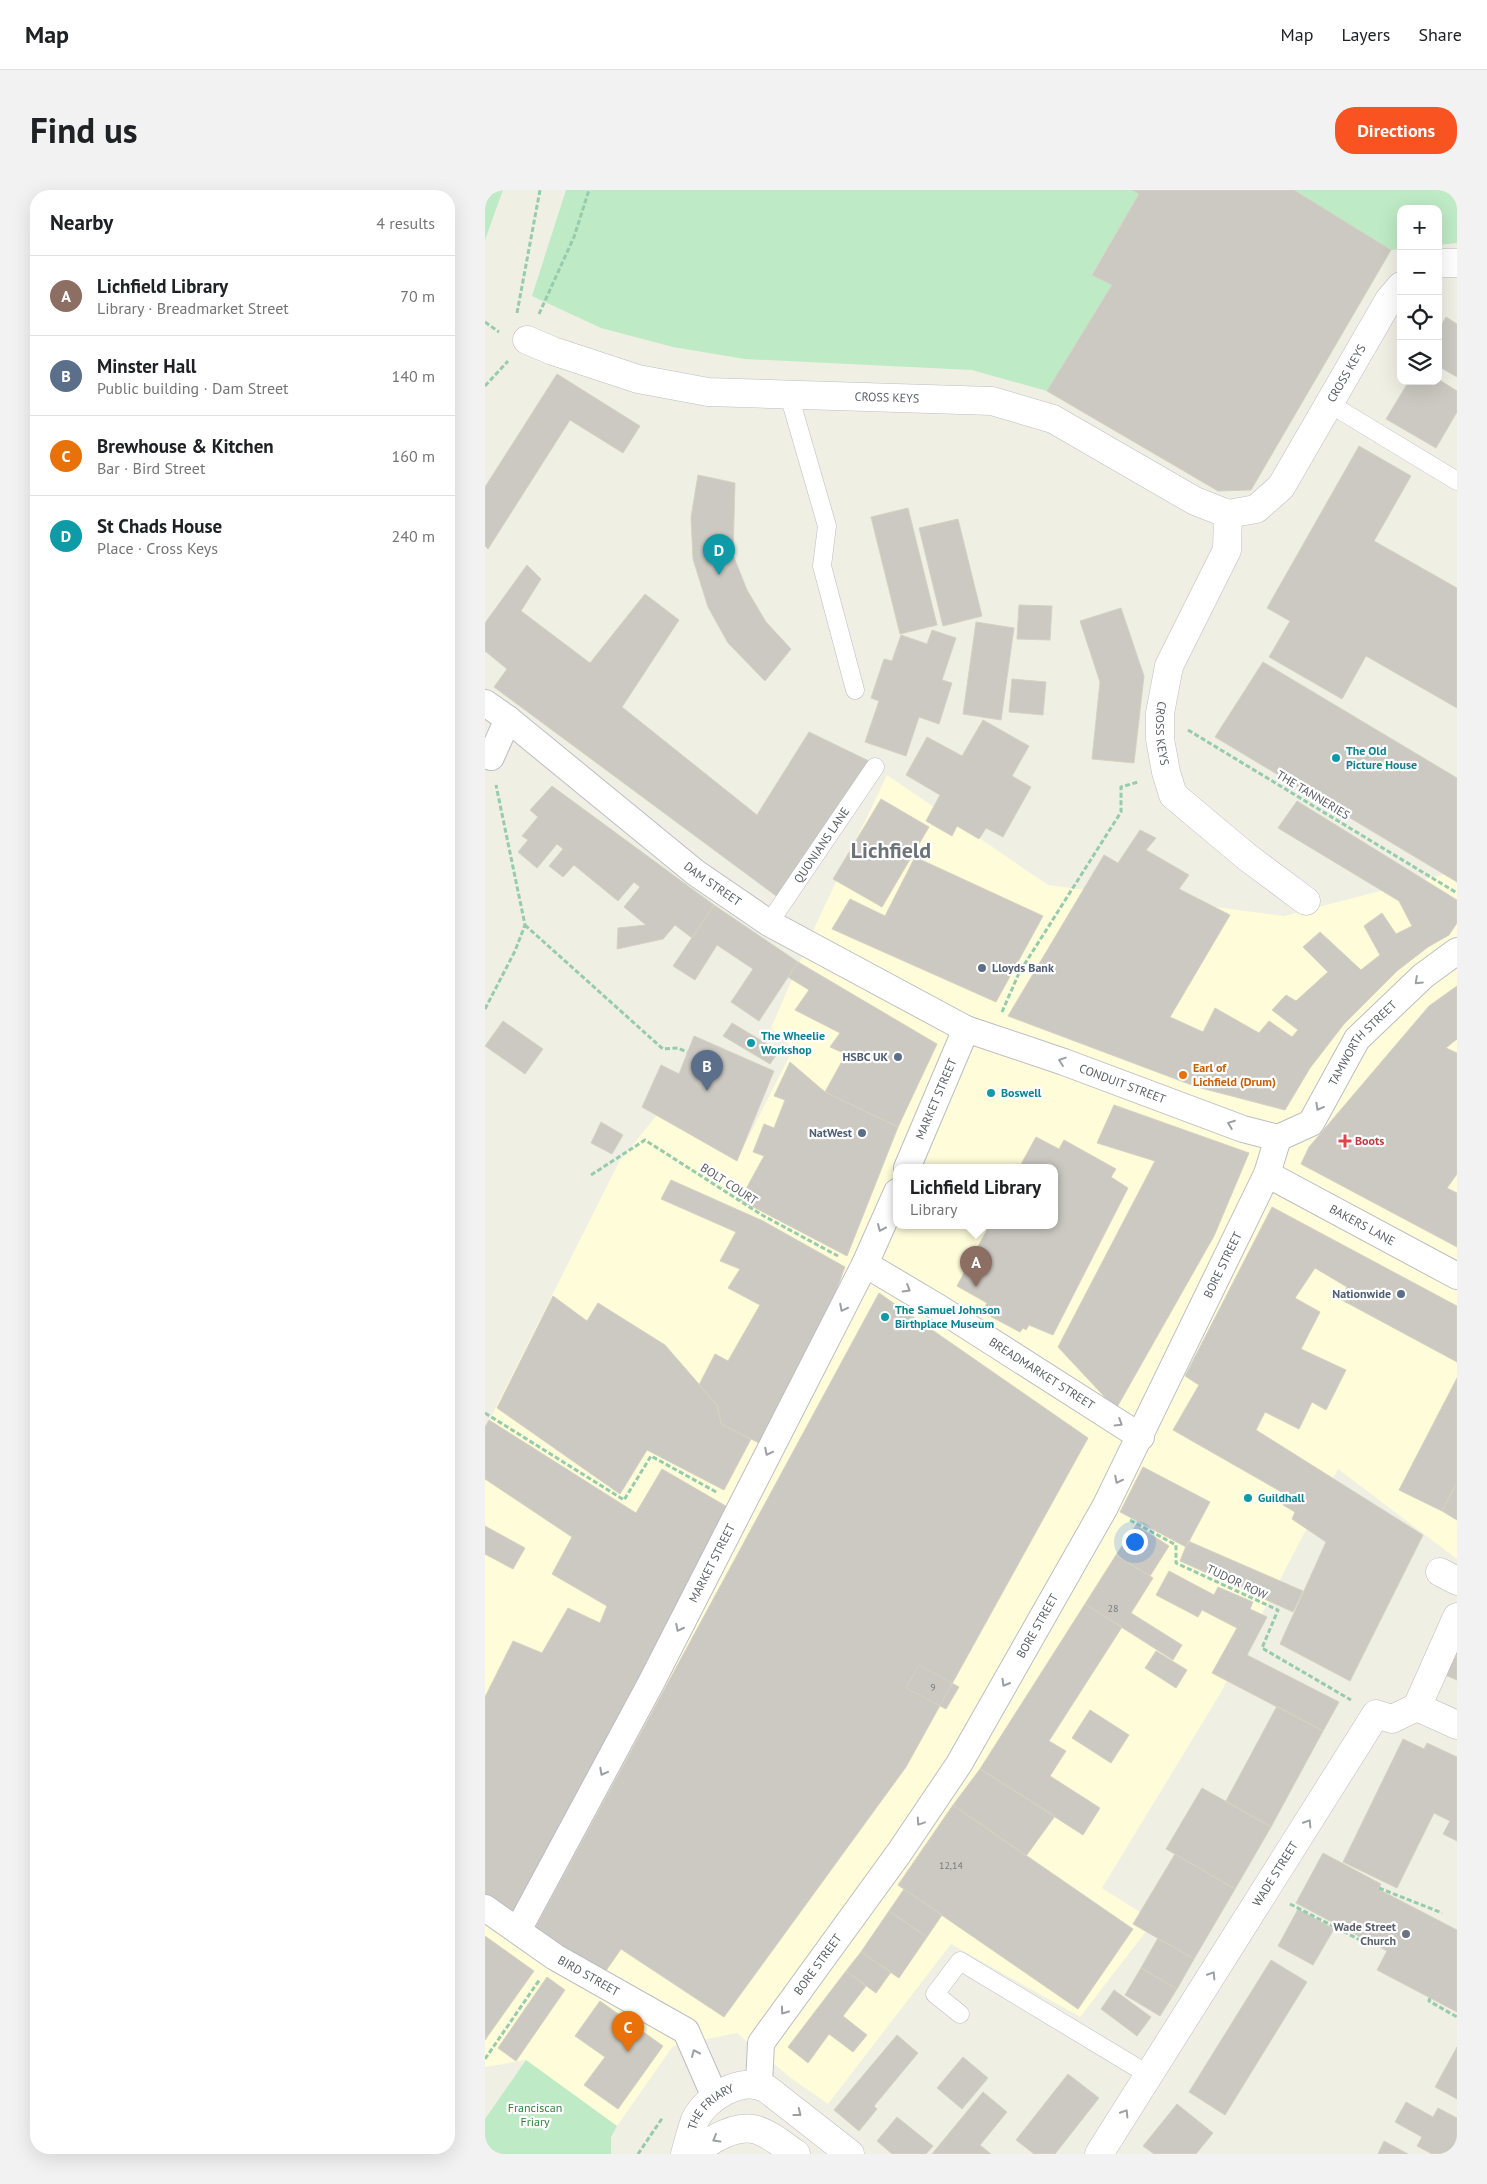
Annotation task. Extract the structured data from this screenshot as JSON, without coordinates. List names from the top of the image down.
{
  "streets": {
    "street": [
      "CROSS KEYS",
      "DAM STREET",
      "TAMWORTH STREET",
      "CONDUIT STREET",
      "MARKET STREET",
      "BAKERS LANE",
      "BORE STREET",
      "BREADMARKET STREET",
      "WADE STREET",
      "BIRD STREET",
      "THE FRIARY"
    ],
    "lane": ["QUONIANS LANE"],
    "path": ["THE TANNERIES", "BOLT COURT", "TUDOR ROW"]
  },
  "crossings": [
    ["CROSS KEYS", "THE TANNERIES"],
    ["QUONIANS LANE", "DAM STREET"],
    ["DAM STREET", "CONDUIT STREET"],
    ["DAM STREET", "MARKET STREET"],
    ["TAMWORTH STREET", "CONDUIT STREET"],
    ["TAMWORTH STREET", "BORE STREET"],
    ["CONDUIT STREET", "MARKET STREET"],
    ["CONDUIT STREET", "BORE STREET"],
    ["MARKET STREET", "BOLT COURT"],
    ["MARKET STREET", "BREADMARKET STREET"],
    ["MARKET STREET", "BIRD STREET"],
    ["BOLT COURT", "BREADMARKET STREET"],
    ["BAKERS LANE", "BORE STREET"],
    ["BORE STREET", "BREADMARKET STREET"],
    ["BORE STREET", "TUDOR ROW"],
    ["BORE STREET", "THE FRIARY"],
    ["TUDOR ROW", "WADE STREET"],
    ["BIRD STREET", "THE FRIARY"]
  ],
  "one_way": [
    "TAMWORTH STREET",
    "CONDUIT STREET",
    "MARKET STREET",
    "BORE STREET",
    "BREADMARKET STREET",
    "WADE STREET",
    "BIRD STREET"
  ],
  "districts": ["Lichfield"],
  "parks": ["Franciscan Friary"],
  "places": {
    "other": [
      "The Old Picture House",
      "Lloyds Bank",
      "The Wheelie Workshop",
      "HSBC UK",
      "Earl of Lichfield (Drum)",
      "Boswell",
      "NatWest",
      "Nationwide",
      "The Samuel Johnson Birthplace Museum",
      "Guildhall",
      "Wade Street Church"
    ],
    "health": ["Boots"]
  },
  "house_numbers": ["28", "9", "12,14"],
  "page": {
    "header": "Map",
    "nav": ["Map", "Layers", "Share"],
    "title": "Find us",
    "buttons": "Directions",
    "heading": ["Nearby", "4 results"],
    "map_buttons": ["+", "−"],
    "list": [
      {
        "mark": "A",
        "name": "Lichfield Library",
        "note": "Library · Breadmarket Street",
        "value": "70 m"
      },
      {
        "mark": "B",
        "name": "Minster Hall",
        "note": "Public building · Dam Street",
        "value": "140 m"
      },
      {
        "mark": "C",
        "name": "Brewhouse & Kitchen",
        "note": "Bar · Bird Street",
        "value": "160 m"
      },
      {
        "mark": "D",
        "name": "St Chads House",
        "note": "Place · Cross Keys",
        "value": "240 m"
      }
    ],
    "pins": [
      "D",
      "B",
      "A",
      "C"
    ],
    "popup": ["Lichfield Library", "Library"]
  }
}
